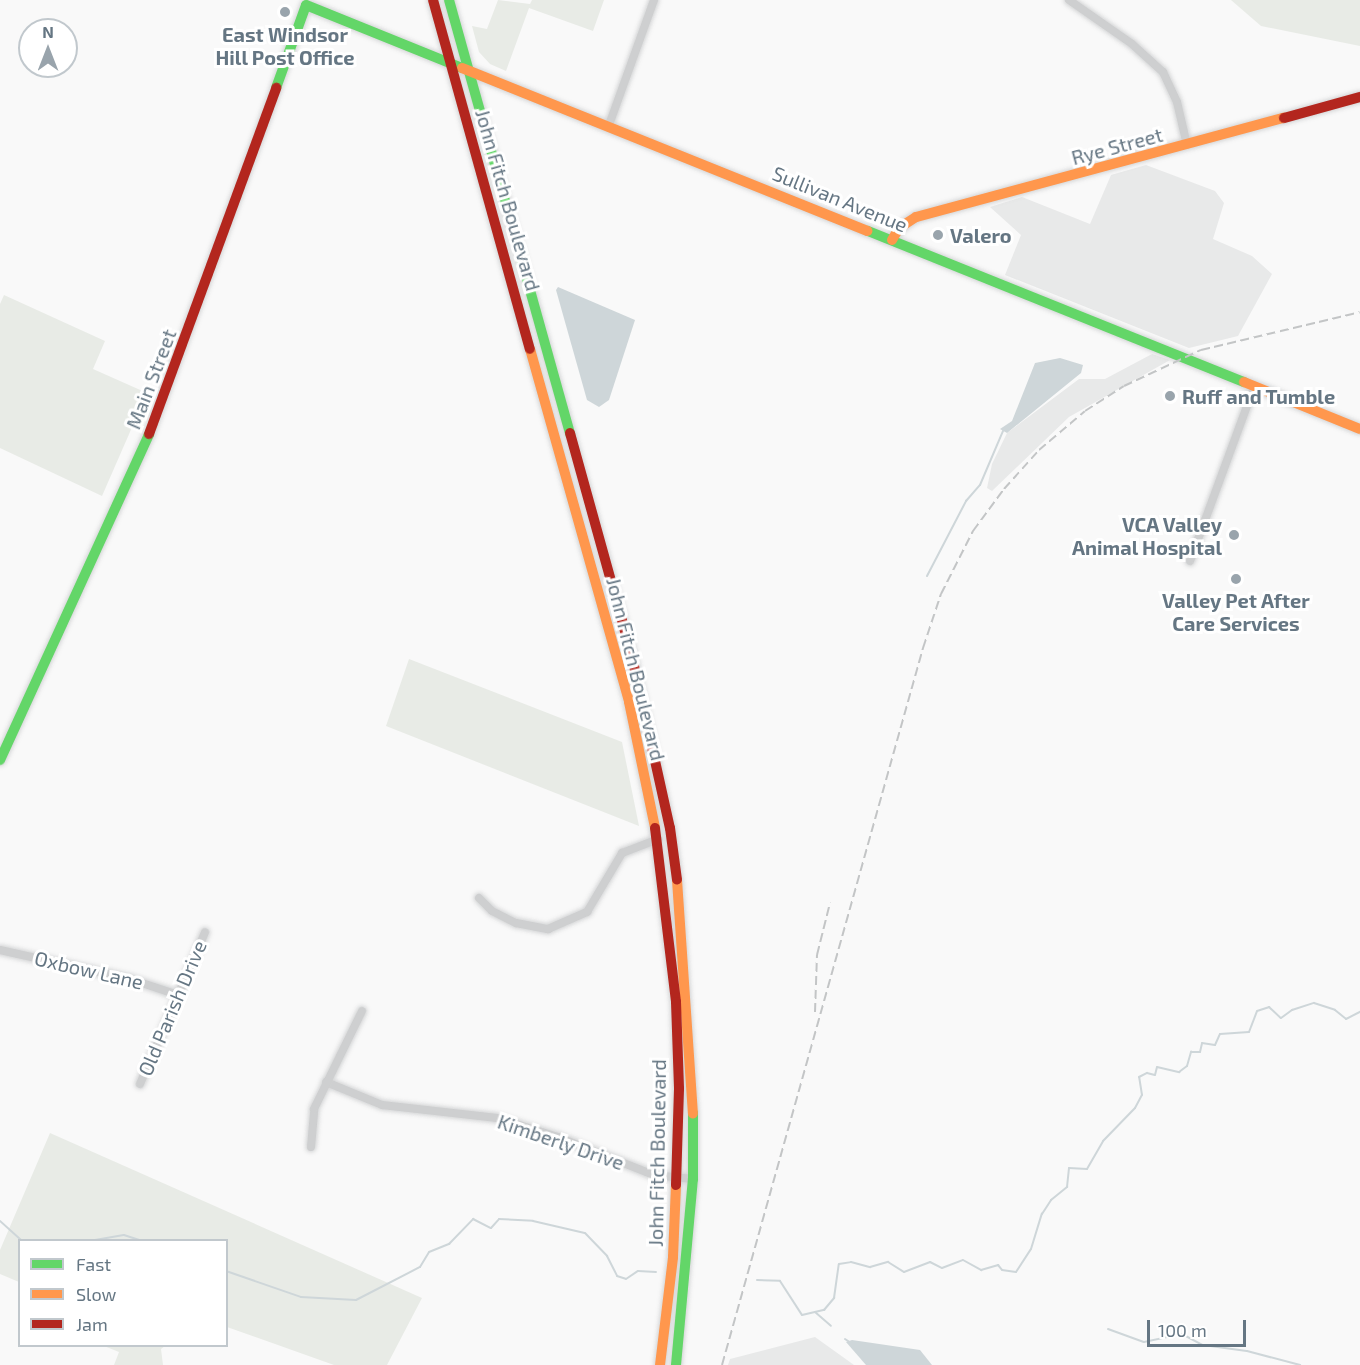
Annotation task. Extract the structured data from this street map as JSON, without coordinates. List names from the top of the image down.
{
  "streets": {
    "main road": [
      "Rye Street",
      "Sullivan Avenue",
      "John Fitch Boulevard",
      "Main Street"
    ],
    "street": ["Oxbow Lane", "Old Parish Drive", "Kimberly Drive"]
  },
  "crossings": [
    ["Rye Street", "Sullivan Avenue"],
    ["Sullivan Avenue", "John Fitch Boulevard"],
    ["Sullivan Avenue", "Main Street"],
    ["John Fitch Boulevard", "Kimberly Drive"],
    ["Oxbow Lane", "Old Parish Drive"]
  ],
  "places": [
    "East Windsor Hill Post Office",
    "Valero",
    "Ruff and Tumble",
    "VCA Valley Animal Hospital",
    "Valley Pet After Care Services"
  ],
  "legend": ["Fast", "Slow", "Jam"],
  "scale_bar": "100 m",
  "north": "top"
}
